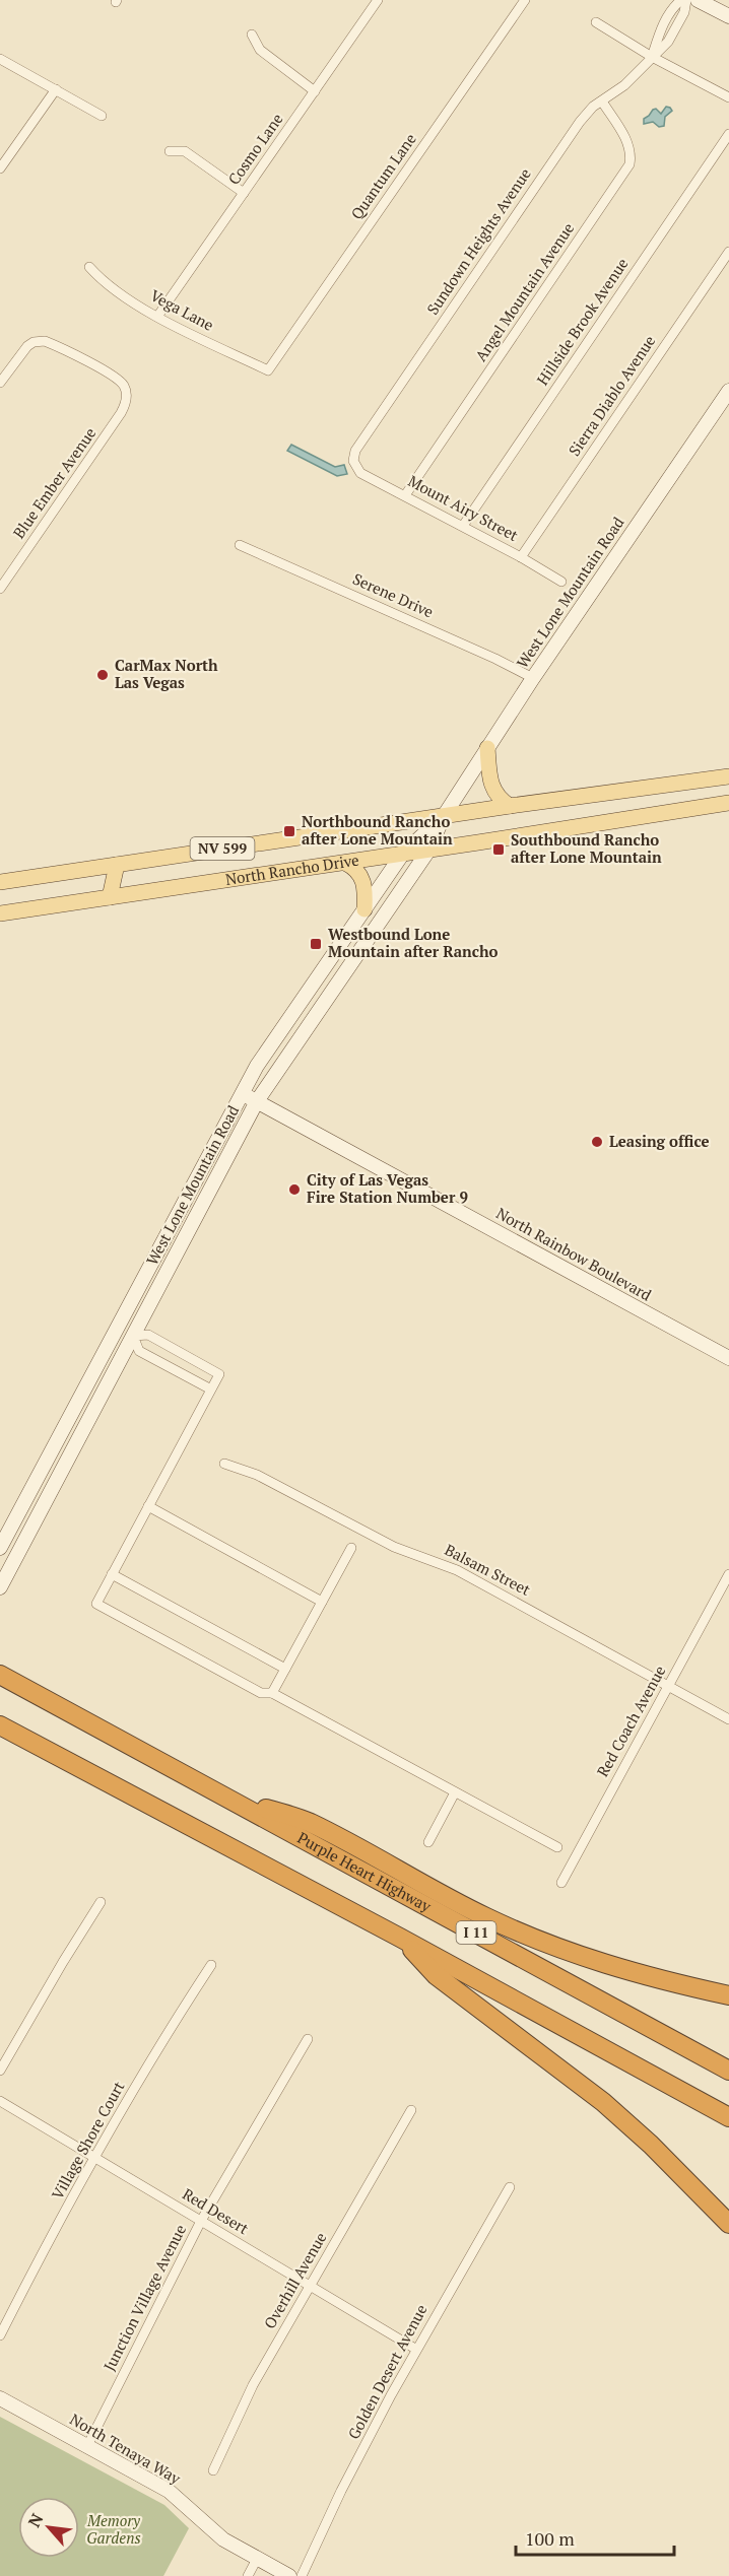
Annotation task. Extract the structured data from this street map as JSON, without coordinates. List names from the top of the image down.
{
  "streets": {
    "highway": ["Purple Heart Highway", "I 11"],
    "main road": [
      "West Lone Mountain Road",
      "NV 599",
      "North Rancho Drive",
      "North Rainbow Boulevard",
      "North Tenaya Way"
    ],
    "street": [
      "Cosmo Lane",
      "Quantum Lane",
      "Sundown Heights Avenue",
      "Angel Mountain Avenue",
      "Vega Lane",
      "Hillside Brook Avenue",
      "Sierra Diablo Avenue",
      "Blue Ember Avenue",
      "Mount Airy Street",
      "Serene Drive",
      "Balsam Street",
      "Red Coach Avenue",
      "Village Shore Court",
      "Red Desert",
      "Overhill Avenue",
      "Junction Village Avenue",
      "Golden Desert Avenue"
    ]
  },
  "crossings": [
    ["Cosmo Lane", "Vega Lane"],
    ["Quantum Lane", "Vega Lane"],
    ["Sundown Heights Avenue", "Angel Mountain Avenue"],
    ["Sundown Heights Avenue", "Mount Airy Street"],
    ["Angel Mountain Avenue", "Mount Airy Street"],
    ["Hillside Brook Avenue", "Mount Airy Street"],
    ["Sierra Diablo Avenue", "Mount Airy Street"],
    ["West Lone Mountain Road", "Serene Drive"],
    ["West Lone Mountain Road", "North Rancho Drive"],
    ["West Lone Mountain Road", "North Rainbow Boulevard"],
    ["Balsam Street", "Red Coach Avenue"],
    ["Village Shore Court", "Red Desert"],
    ["Red Desert", "Overhill Avenue"],
    ["Red Desert", "Junction Village Avenue"],
    ["Red Desert", "Golden Desert Avenue"],
    ["Junction Village Avenue", "North Tenaya Way"]
  ],
  "parks": ["Memory Gardens"],
  "places": {
    "other": ["CarMax North Las Vegas", "Leasing office", "City of Las Vegas Fire Station Number 9"],
    "transit": ["Northbound Rancho after Lone Mountain", "Southbound Rancho after Lone Mountain", "Westbound Lone Mountain after Rancho"]
  },
  "scale_bar": "100 m",
  "north": "top left"
}
